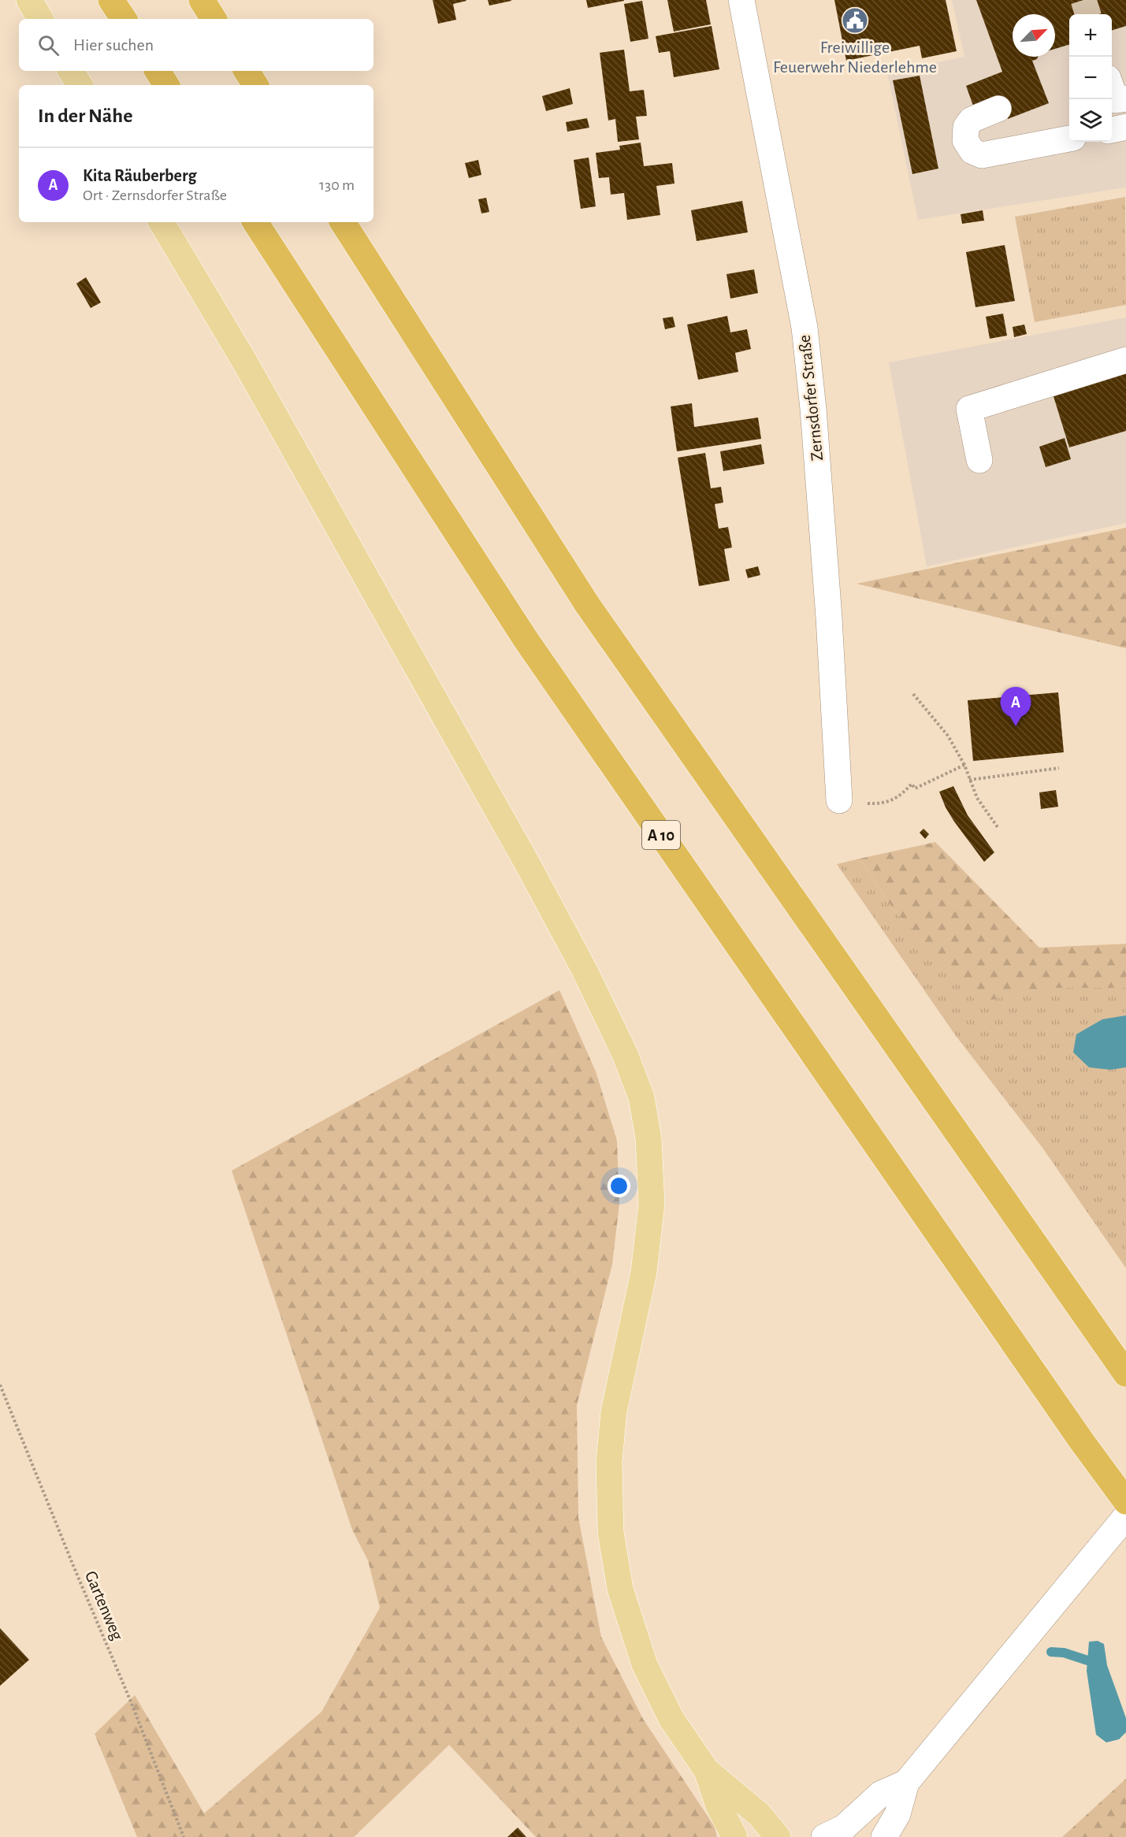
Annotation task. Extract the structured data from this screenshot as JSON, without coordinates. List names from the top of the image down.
{
  "streets": {
    "highway": ["A 10"],
    "street": ["Zernsdorfer Straße"],
    "path": ["Gartenweg"]
  },
  "places": {
    "public building": ["Freiwillige Feuerwehr Niederlehme"]
  },
  "north": "top right",
  "page": {
    "map_buttons": ["+", "−"],
    "search": "Hier suchen",
    "heading": "In der Nähe",
    "list": [
      {
        "mark": "A",
        "name": "Kita Räuberberg",
        "note": "Ort · Zernsdorfer Straße",
        "value": "130 m"
      }
    ],
    "pins": "A"
  }
}
